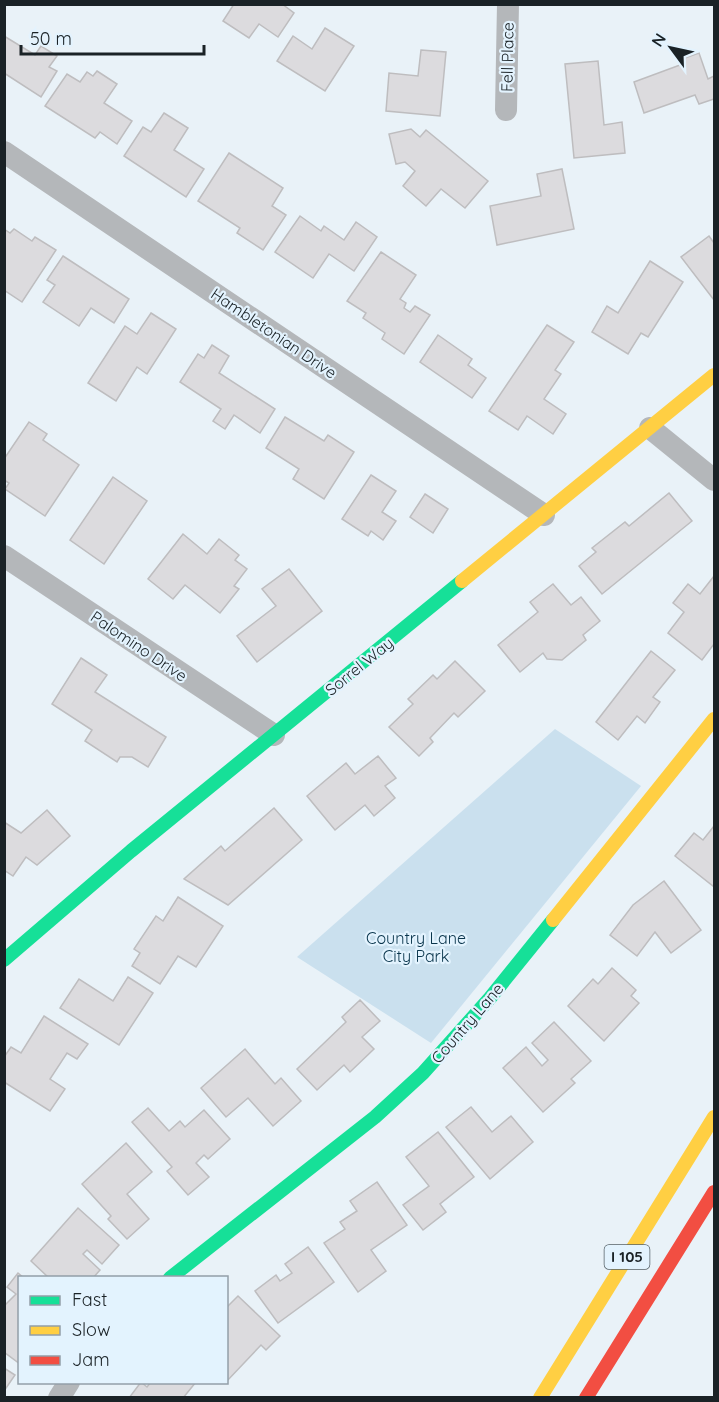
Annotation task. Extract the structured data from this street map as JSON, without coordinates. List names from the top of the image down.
{
  "streets": {
    "main road": ["Sorrel Way", "Country Lane", "I 105"],
    "street": ["Fell Place", "Hambletonian Drive", "Palomino Drive"]
  },
  "crossings": [
    ["Hambletonian Drive", "Sorrel Way"],
    ["Palomino Drive", "Sorrel Way"]
  ],
  "parks": ["Country Lane City Park"],
  "legend": ["Fast", "Slow", "Jam"],
  "scale_bar": "50 m",
  "north": "top left"
}
